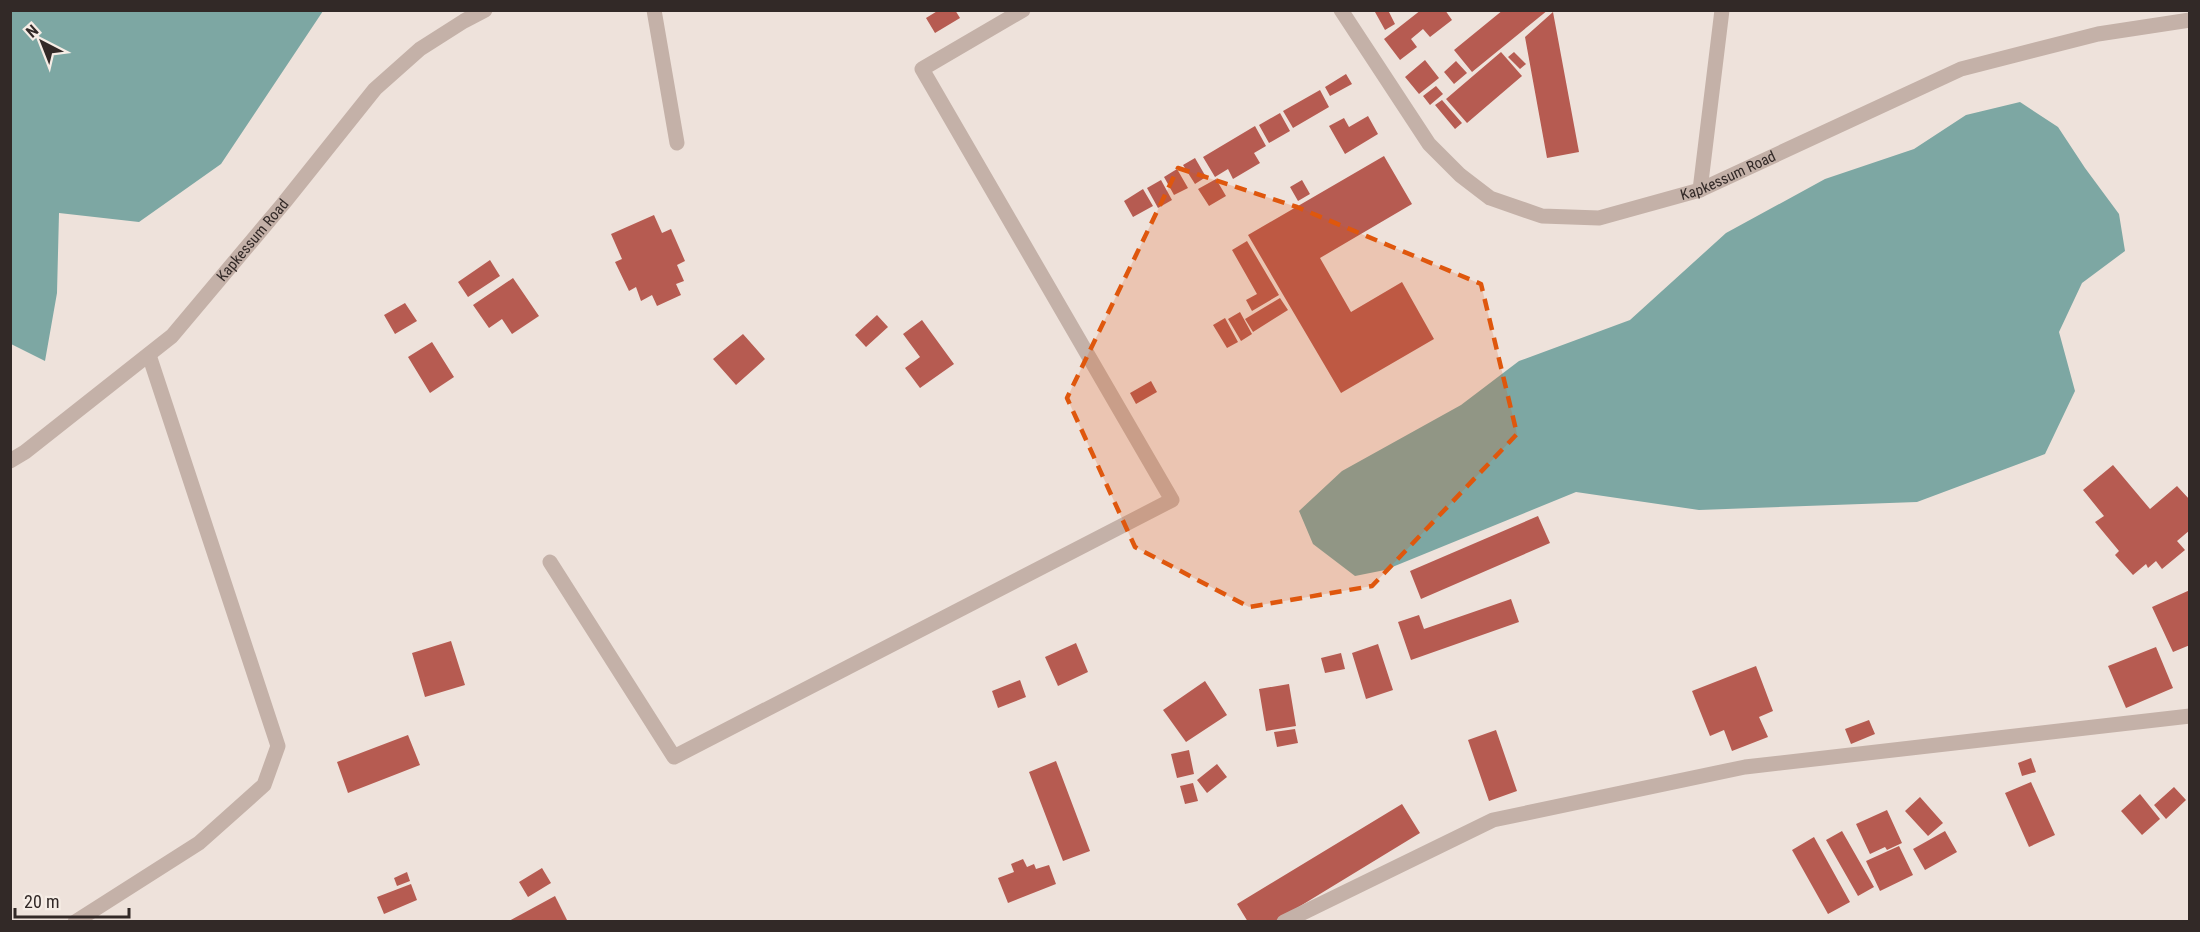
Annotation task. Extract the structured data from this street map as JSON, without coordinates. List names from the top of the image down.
{
  "streets": {
    "street": ["Kapkessum Road"]
  },
  "scale_bar": "20 m",
  "north": "top left"
}
